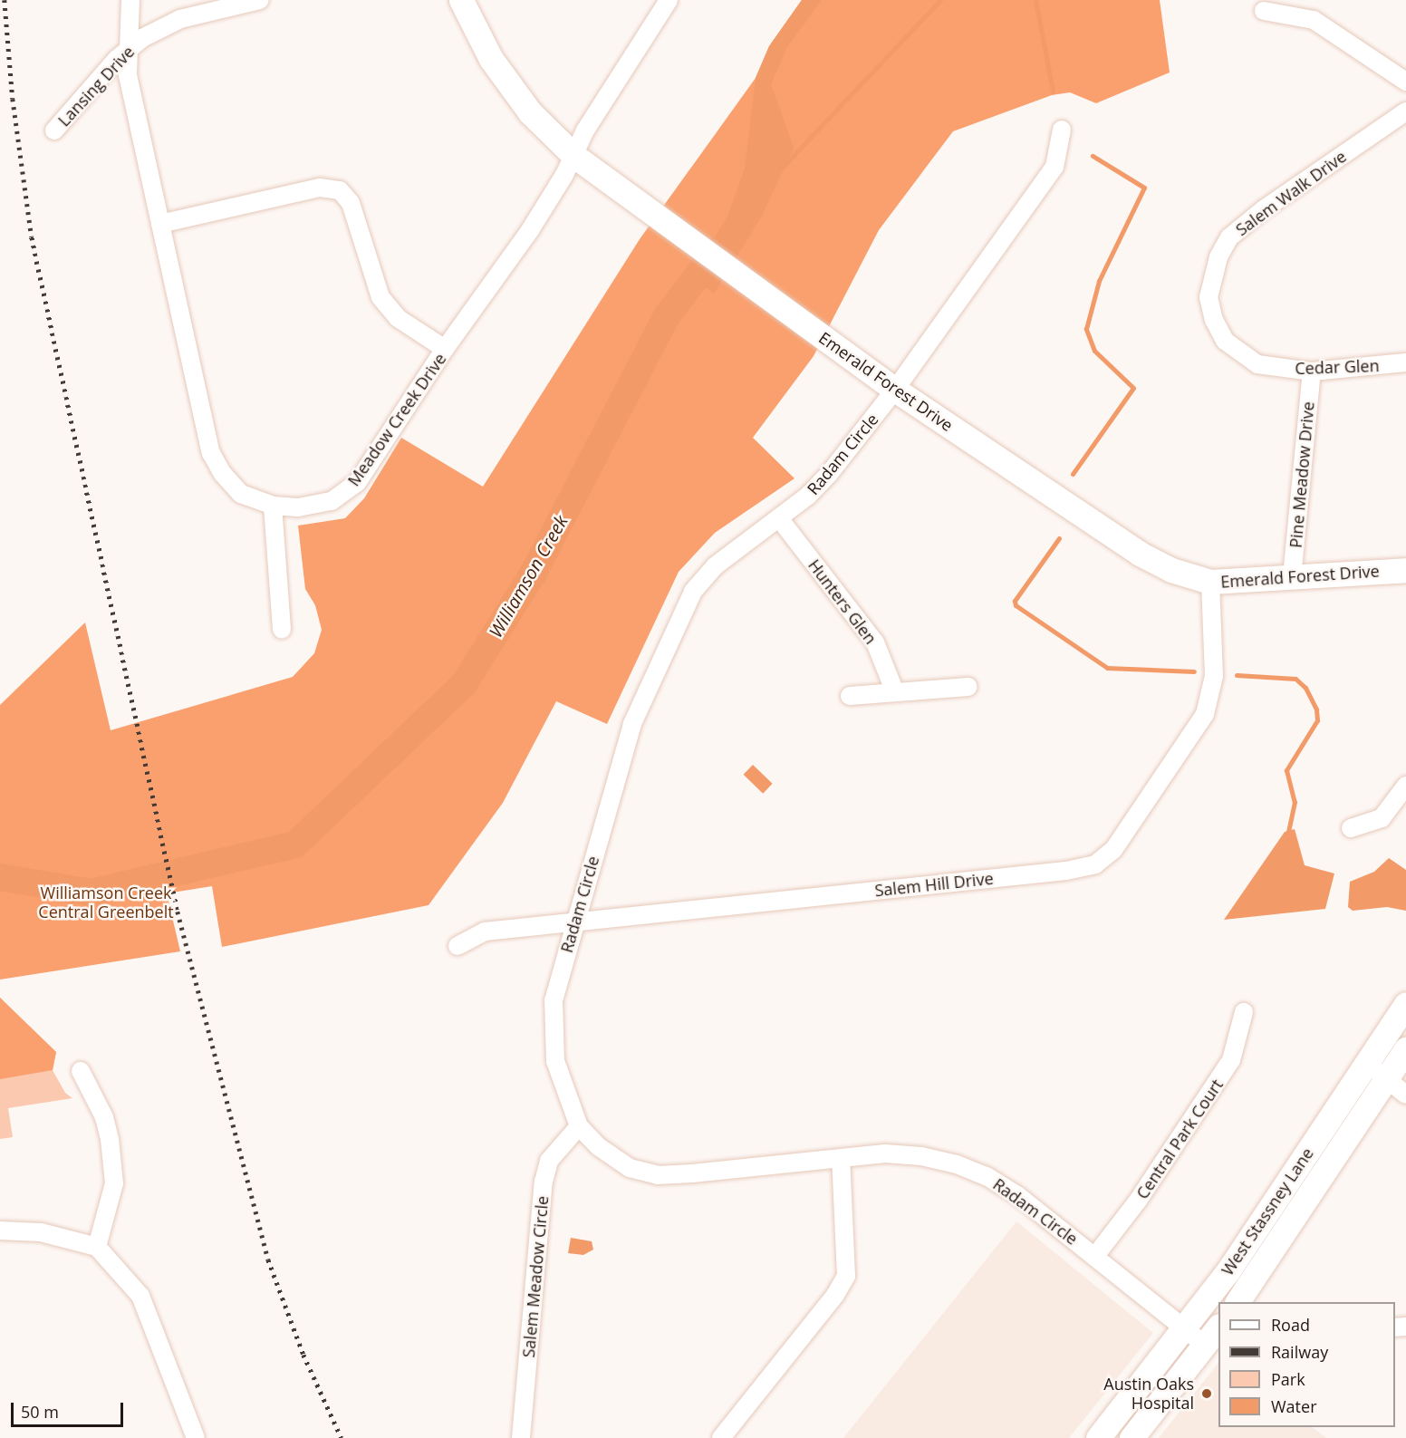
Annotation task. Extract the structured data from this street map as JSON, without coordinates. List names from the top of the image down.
{
  "streets": {
    "street": [
      "Lansing Drive",
      "Salem Walk Drive",
      "Cedar Glen",
      "Emerald Forest Drive",
      "Meadow Creek Drive",
      "Radam Circle",
      "Pine Meadow Drive",
      "Hunters Glen",
      "Salem Hill Drive",
      "Central Park Court",
      "West Stassney Lane",
      "Salem Meadow Circle"
    ]
  },
  "crossings": [
    ["Lansing Drive", "Meadow Creek Drive"],
    ["Salem Walk Drive", "Cedar Glen"],
    ["Cedar Glen", "Pine Meadow Drive"],
    ["Emerald Forest Drive", "Meadow Creek Drive"],
    ["Emerald Forest Drive", "Radam Circle"],
    ["Emerald Forest Drive", "Pine Meadow Drive"],
    ["Emerald Forest Drive", "Salem Hill Drive"],
    ["Radam Circle", "Hunters Glen"],
    ["Radam Circle", "Salem Hill Drive"],
    ["Radam Circle", "Central Park Court"],
    ["Radam Circle", "West Stassney Lane"],
    ["Radam Circle", "Salem Meadow Circle"]
  ],
  "water": ["Williamson Creek"],
  "parks": ["Williamson Creek Central Greenbelt"],
  "places": ["Austin Oaks Hospital"],
  "legend": [
    "Road",
    "Railway",
    "Park",
    "Water"
  ],
  "scale_bar": "50 m"
}
